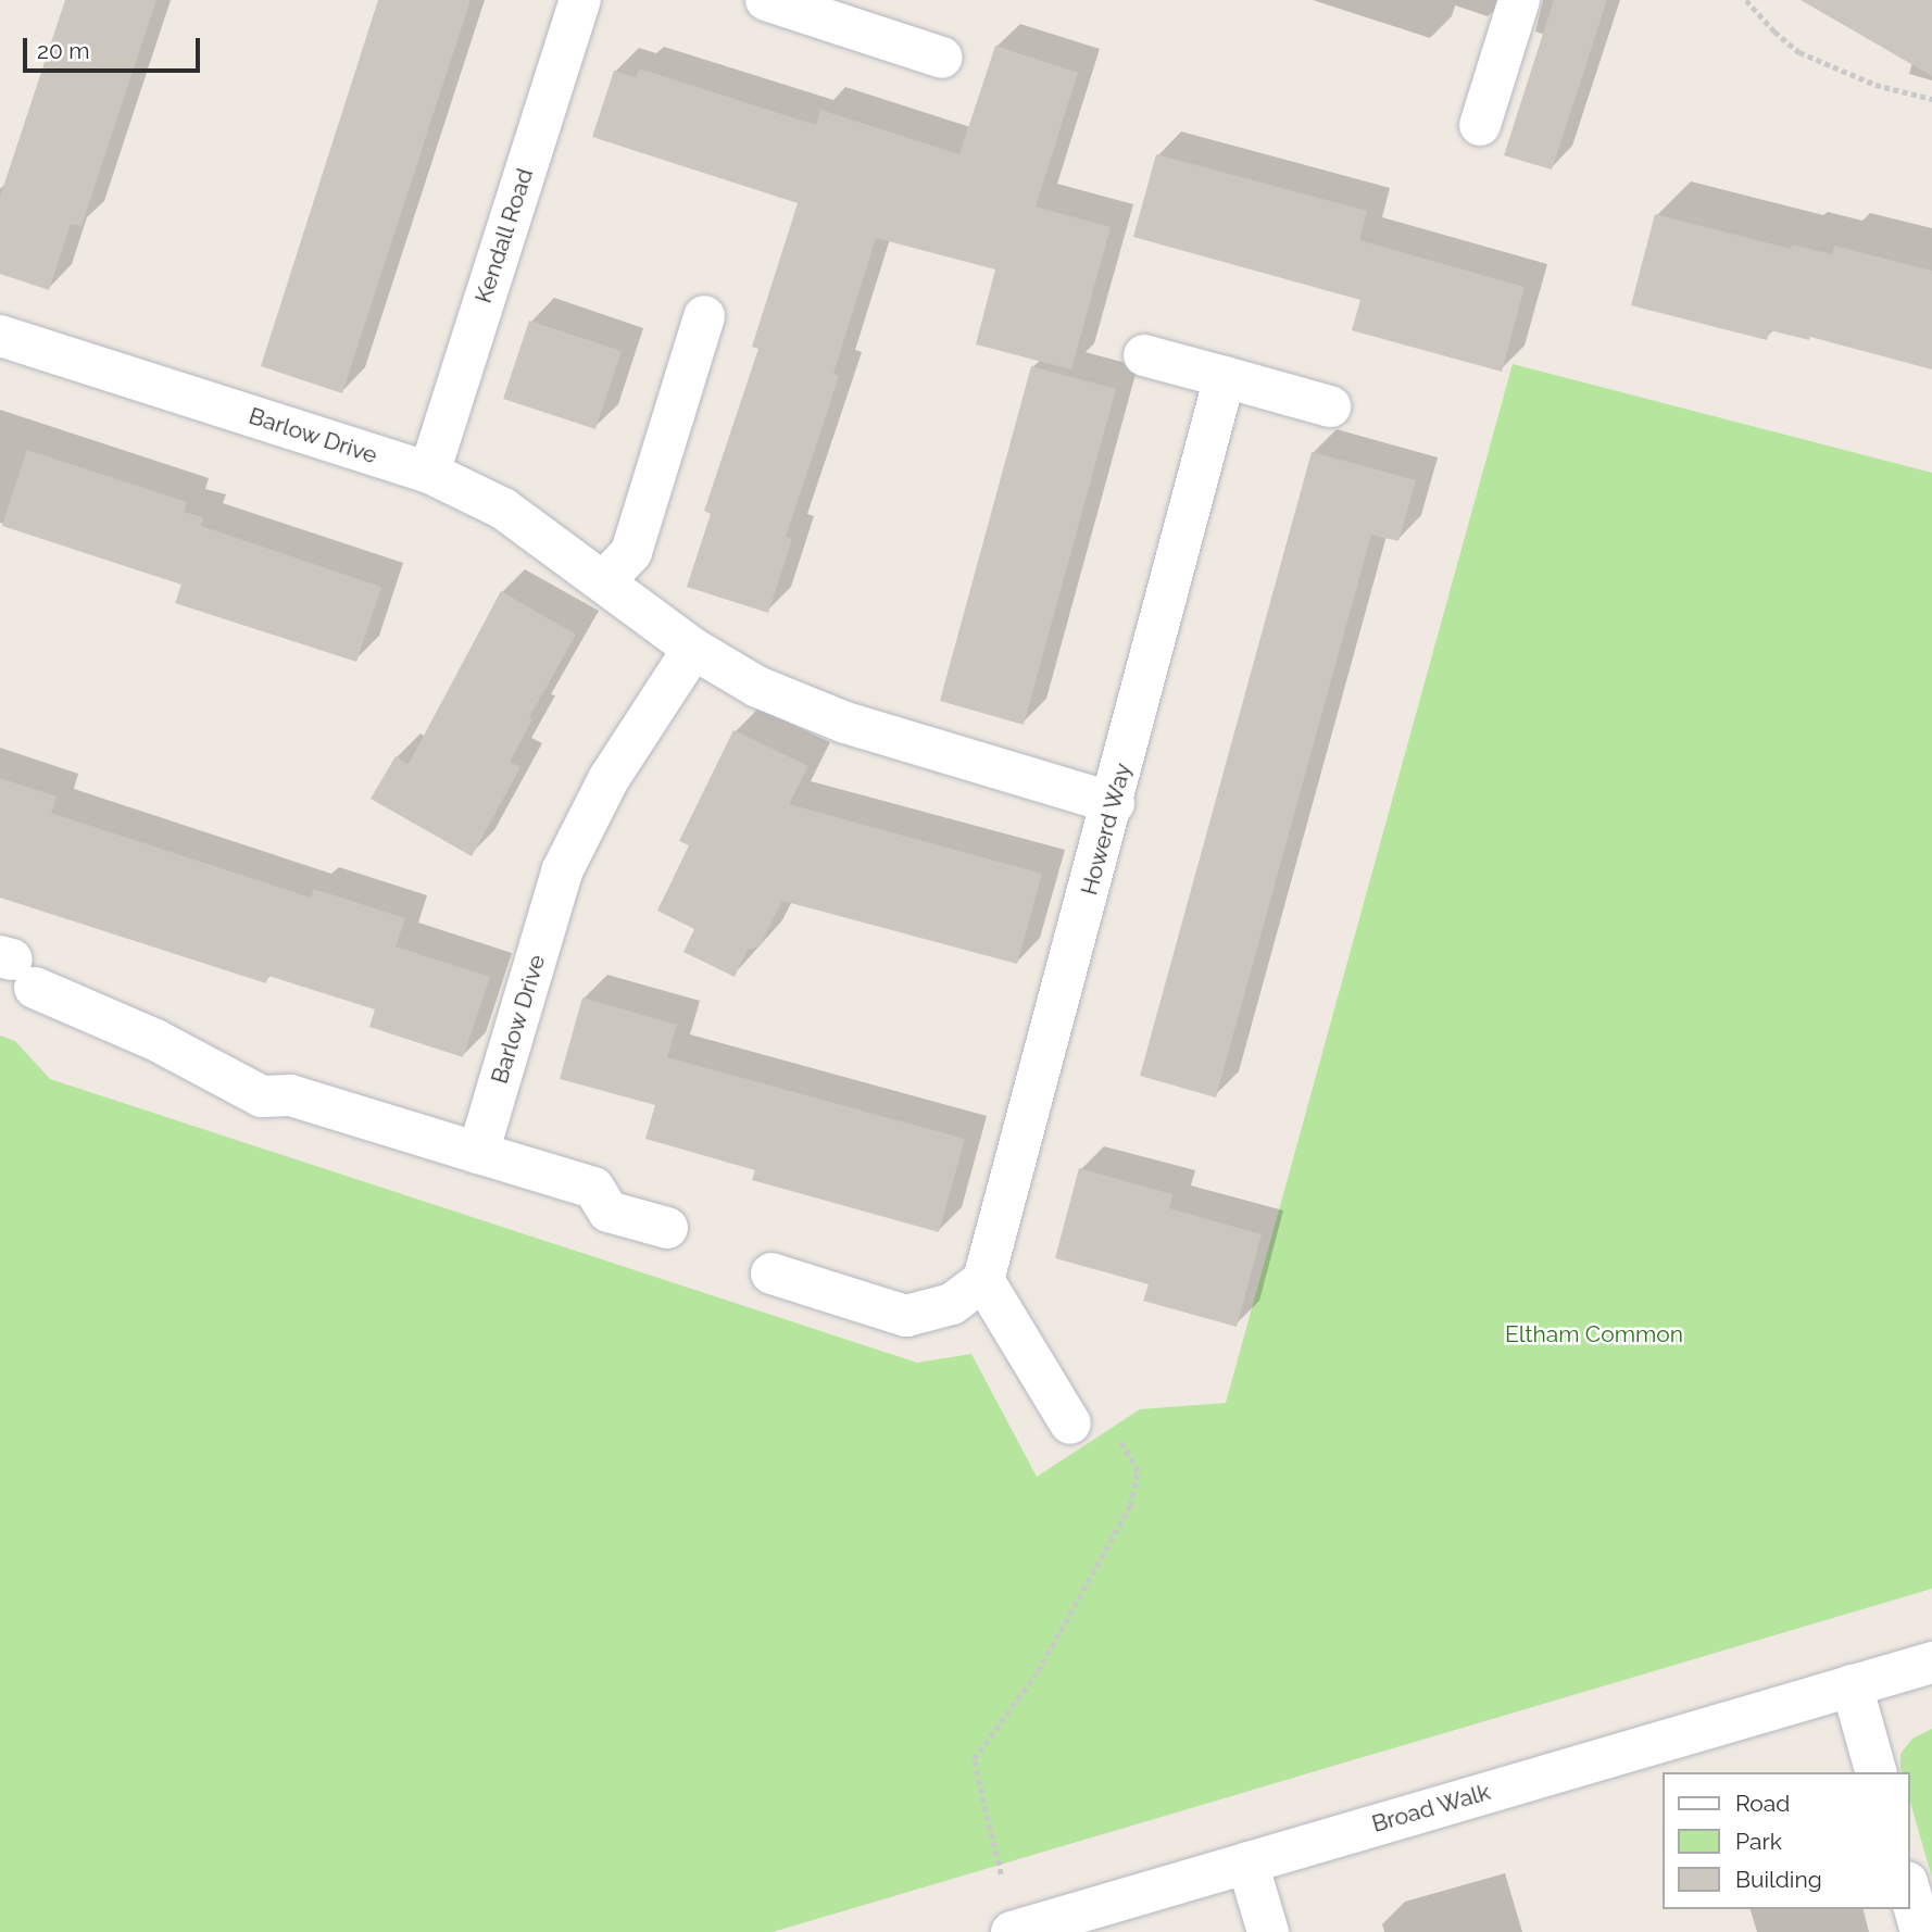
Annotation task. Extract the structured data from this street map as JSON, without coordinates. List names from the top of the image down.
{
  "streets": {
    "street": [
      "Kendall Road",
      "Barlow Drive",
      "Howerd Way",
      "Broad Walk"
    ]
  },
  "crossings": [
    ["Kendall Road", "Barlow Drive"],
    ["Barlow Drive", "Howerd Way"]
  ],
  "parks": ["Eltham Common"],
  "legend": ["Road", "Park", "Building"],
  "scale_bar": "20 m"
}
